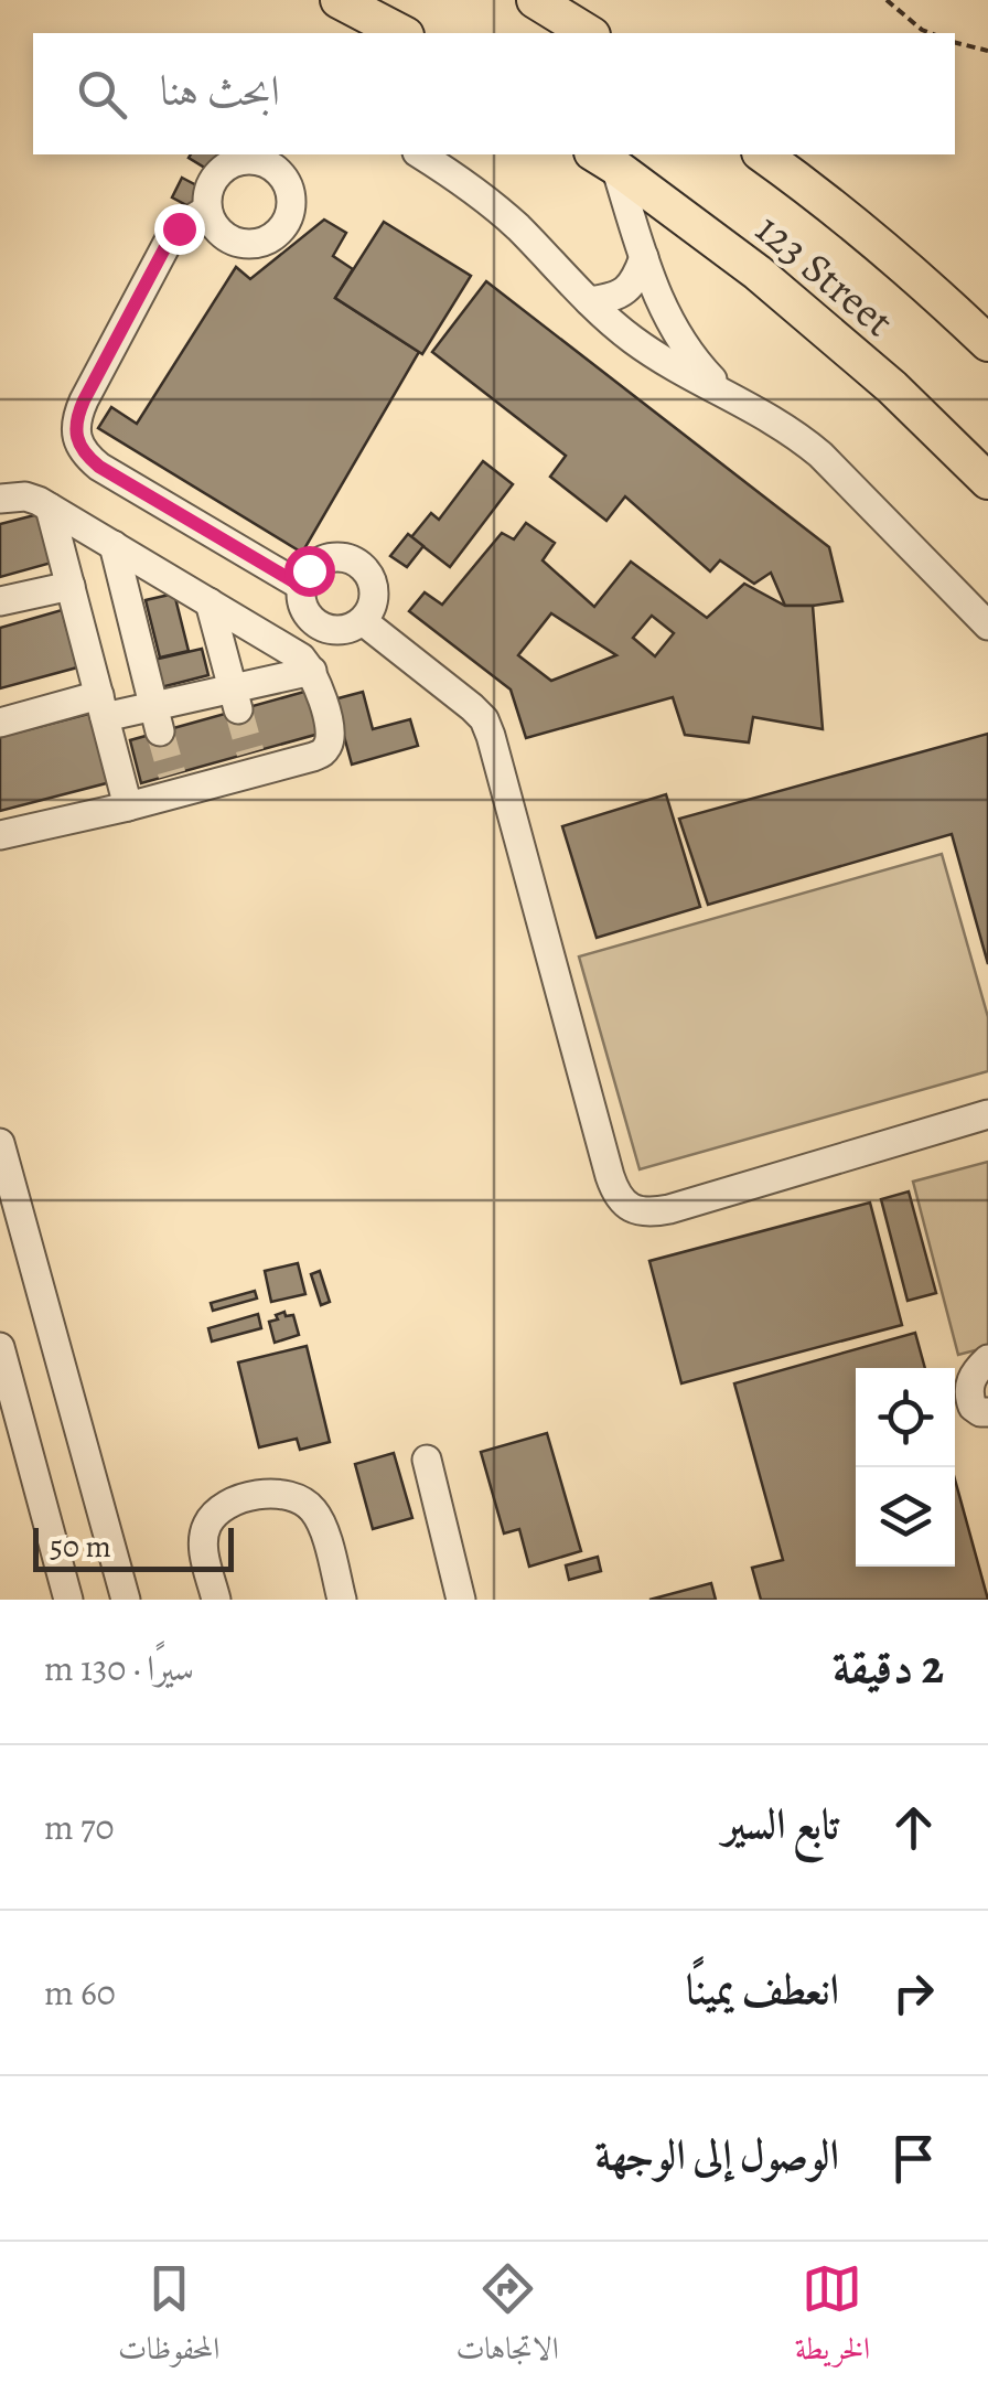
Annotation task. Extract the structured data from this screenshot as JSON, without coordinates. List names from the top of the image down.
{
  "streets": {
    "main road": ["123 Street"]
  },
  "scale_bar": "50 m",
  "page": {
    "search": "ابحث هنا",
    "scale": "50 m",
    "heading": ["2 دقيقة", "سيرًا · 130 m"],
    "list": [
      ["تابع السير", "70 m"],
      ["انعطف يمينًا", "60 m"],
      "الوصول إلى الوجهة"
    ],
    "nav": ["الخريطة", "الاتجاهات", "المحفوظات"]
  }
}
